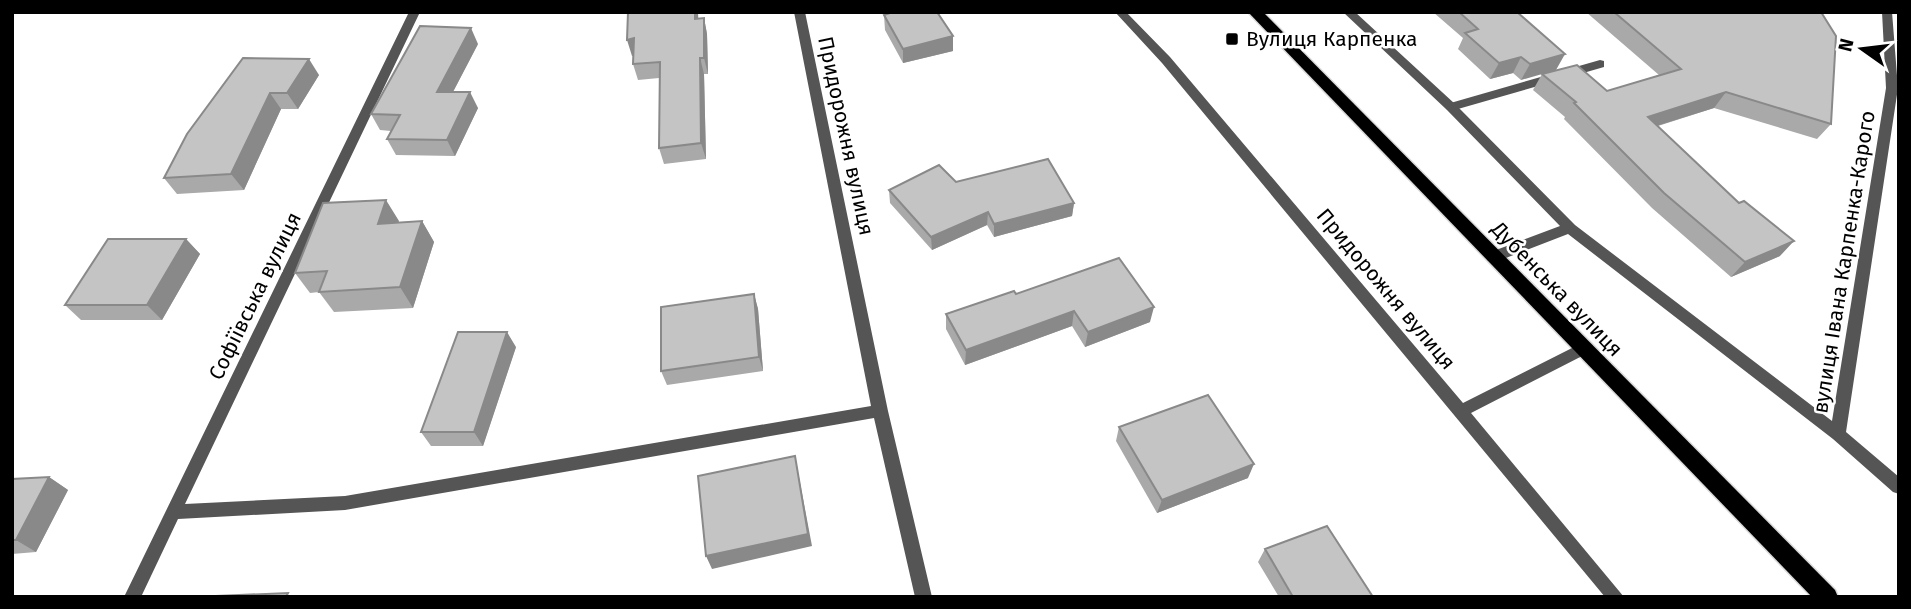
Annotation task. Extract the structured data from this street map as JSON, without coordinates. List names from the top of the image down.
{
  "streets": {
    "main road": ["Дубенська вулиця"],
    "street": ["Придорожня вулиця", "вулиця Івана Карпенка-Карого", "Софіївська вулиця"]
  },
  "places": {
    "transit": ["Вулиця Карпенка"]
  },
  "north": "left"
}
